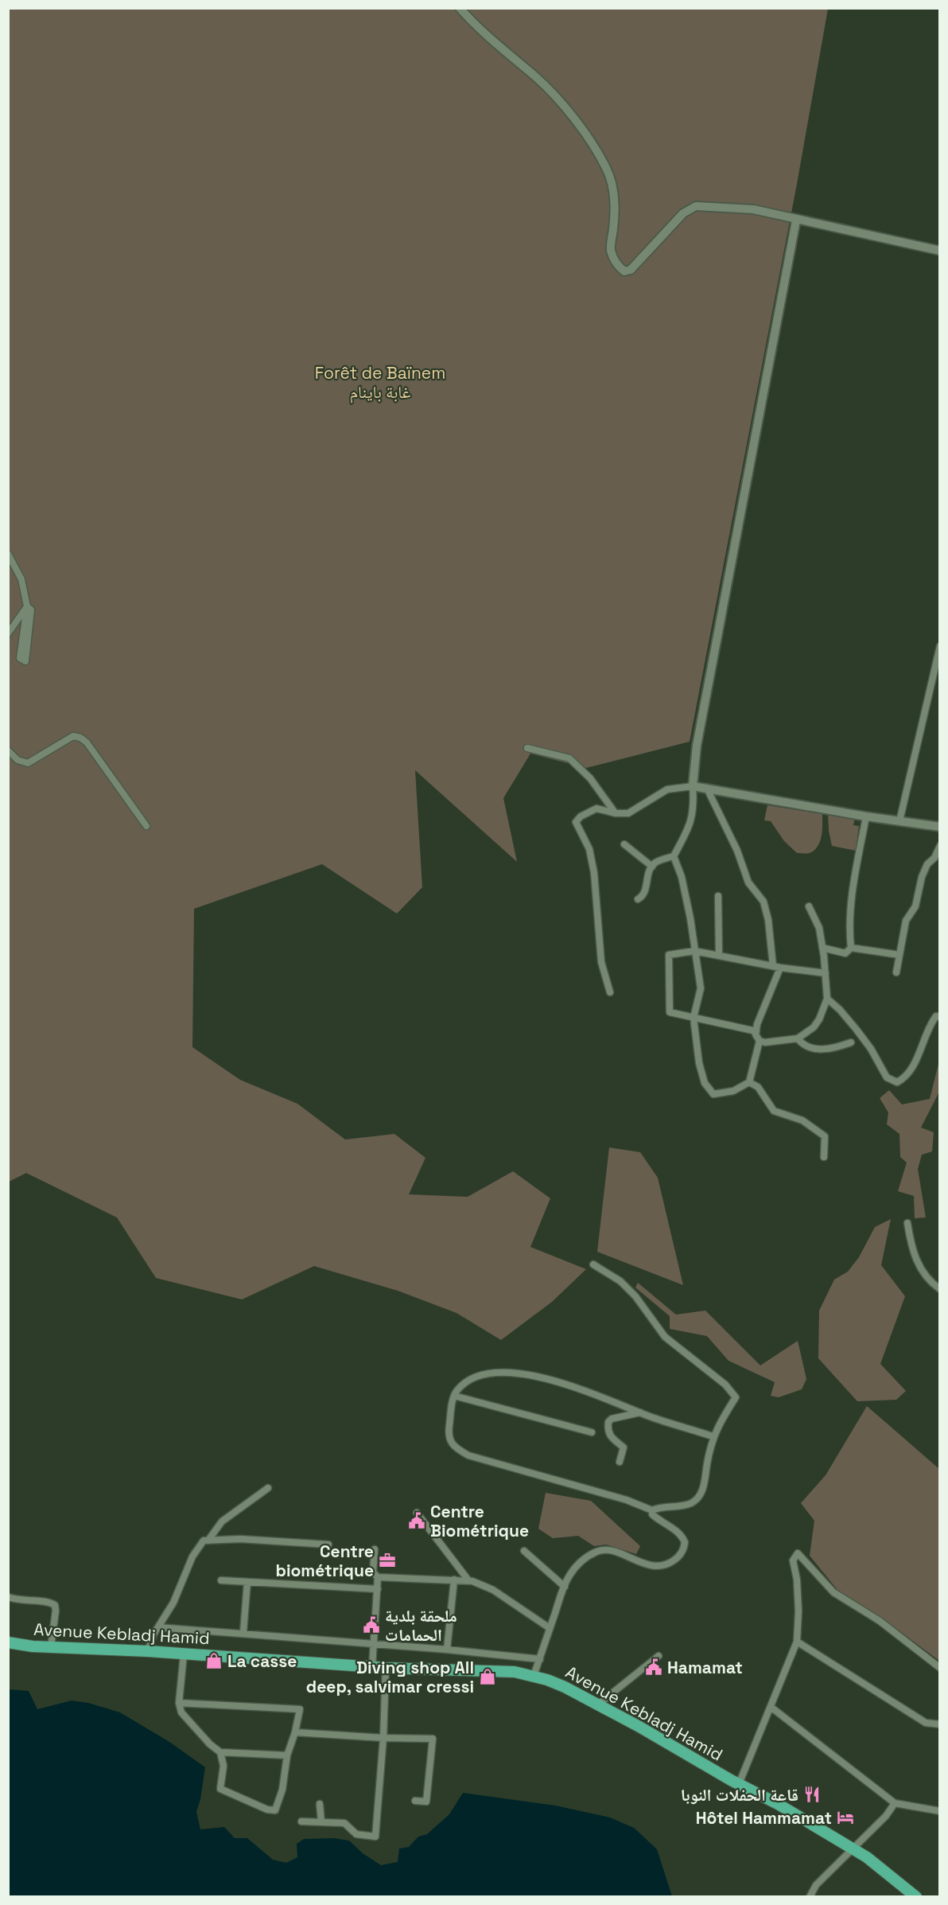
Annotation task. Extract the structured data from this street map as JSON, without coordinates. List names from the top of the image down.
{
  "streets": {
    "main road": ["Avenue Kebladj Hamid"]
  },
  "parks": ["Forêt de Baïnem غابة باينام"],
  "places": {
    "public building": ["Centre Biométrique", "ملحقة بلدية الحمامات", "Hamamat"],
    "office": ["Centre biométrique"],
    "shop": ["La casse", "Diving shop All deep, salvimar cressi"],
    "restaurant": ["قاعة الحفلات النوبا"],
    "hotel": ["Hôtel Hammamat"]
  }
}
